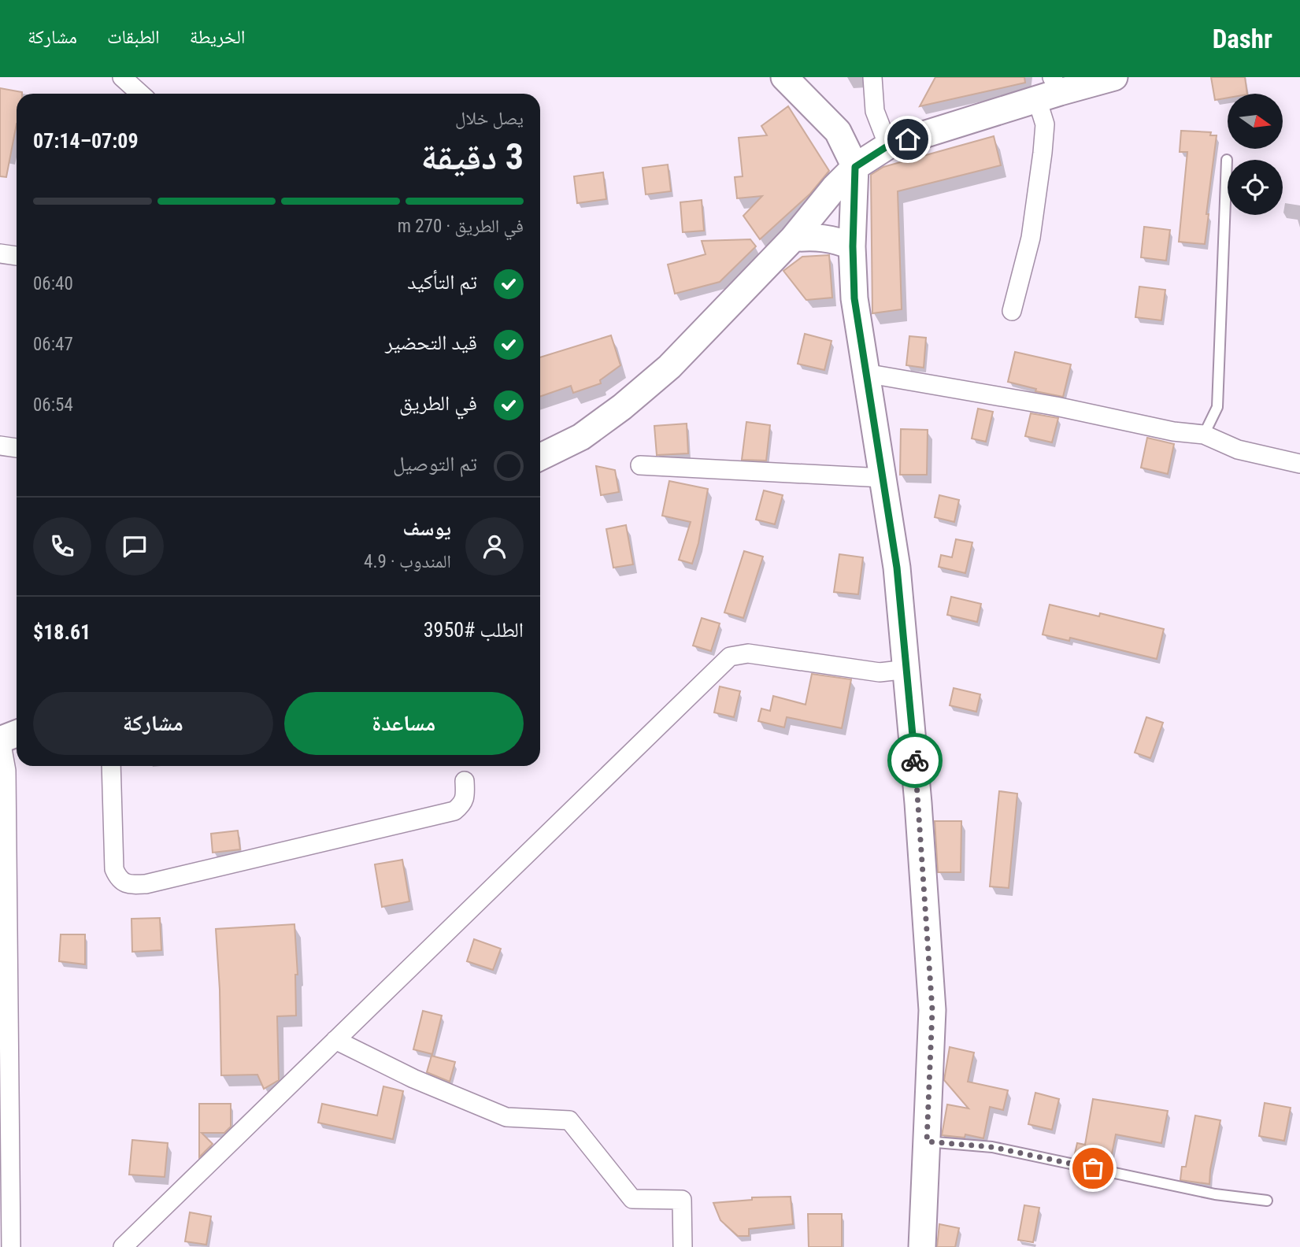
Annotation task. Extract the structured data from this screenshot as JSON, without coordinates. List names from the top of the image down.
{
  "north": "right",
  "page": {
    "header": "Dashr",
    "nav": ["الخريطة", "الطبقات", "مشاركة"],
    "heading": ["3 دقيقة", "يصل خلال", "07:09–07:14"],
    "panel": [
      "يوسف",
      "المندوب · 4.9",
      "الطلب #3950",
      "$18.61"
    ],
    "bar": "في الطريق · 270 m",
    "list": [
      ["تم التأكيد", "06:40"],
      ["قيد التحضير", "06:47"],
      ["في الطريق", "06:54"],
      "تم التوصيل"
    ],
    "buttons": ["مساعدة", "مشاركة"]
  }
}
